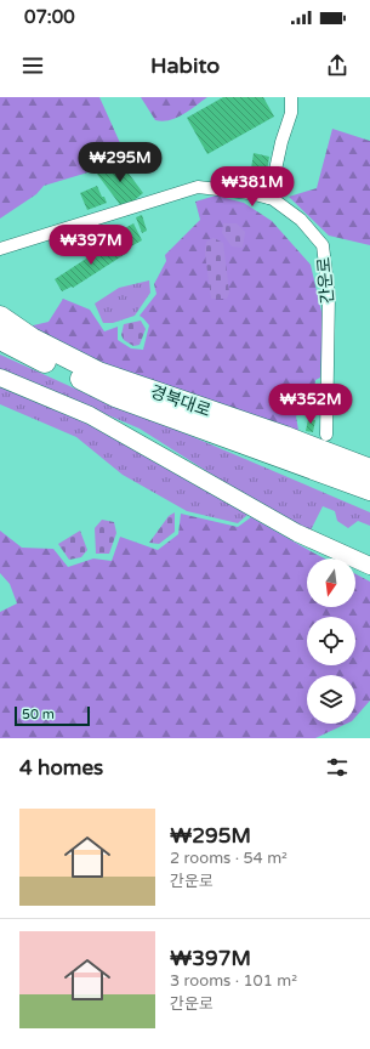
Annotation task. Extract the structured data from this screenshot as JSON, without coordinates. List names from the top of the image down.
{
  "streets": {
    "highway": ["경북대로"],
    "street": ["간운로"]
  },
  "scale_bar": "50 m",
  "north": "bottom",
  "page": {
    "status": "07:00",
    "header": "Habito",
    "price": [
      "₩295M",
      "₩381M",
      "₩397M",
      "₩352M"
    ],
    "scale": "50 m",
    "heading": "4 homes",
    "list": [
      {
        "name": "₩295M",
        "note": "2 rooms · 54 m² · 간운로"
      },
      {
        "name": "₩397M",
        "note": "3 rooms · 101 m² · 간운로"
      }
    ]
  }
}
